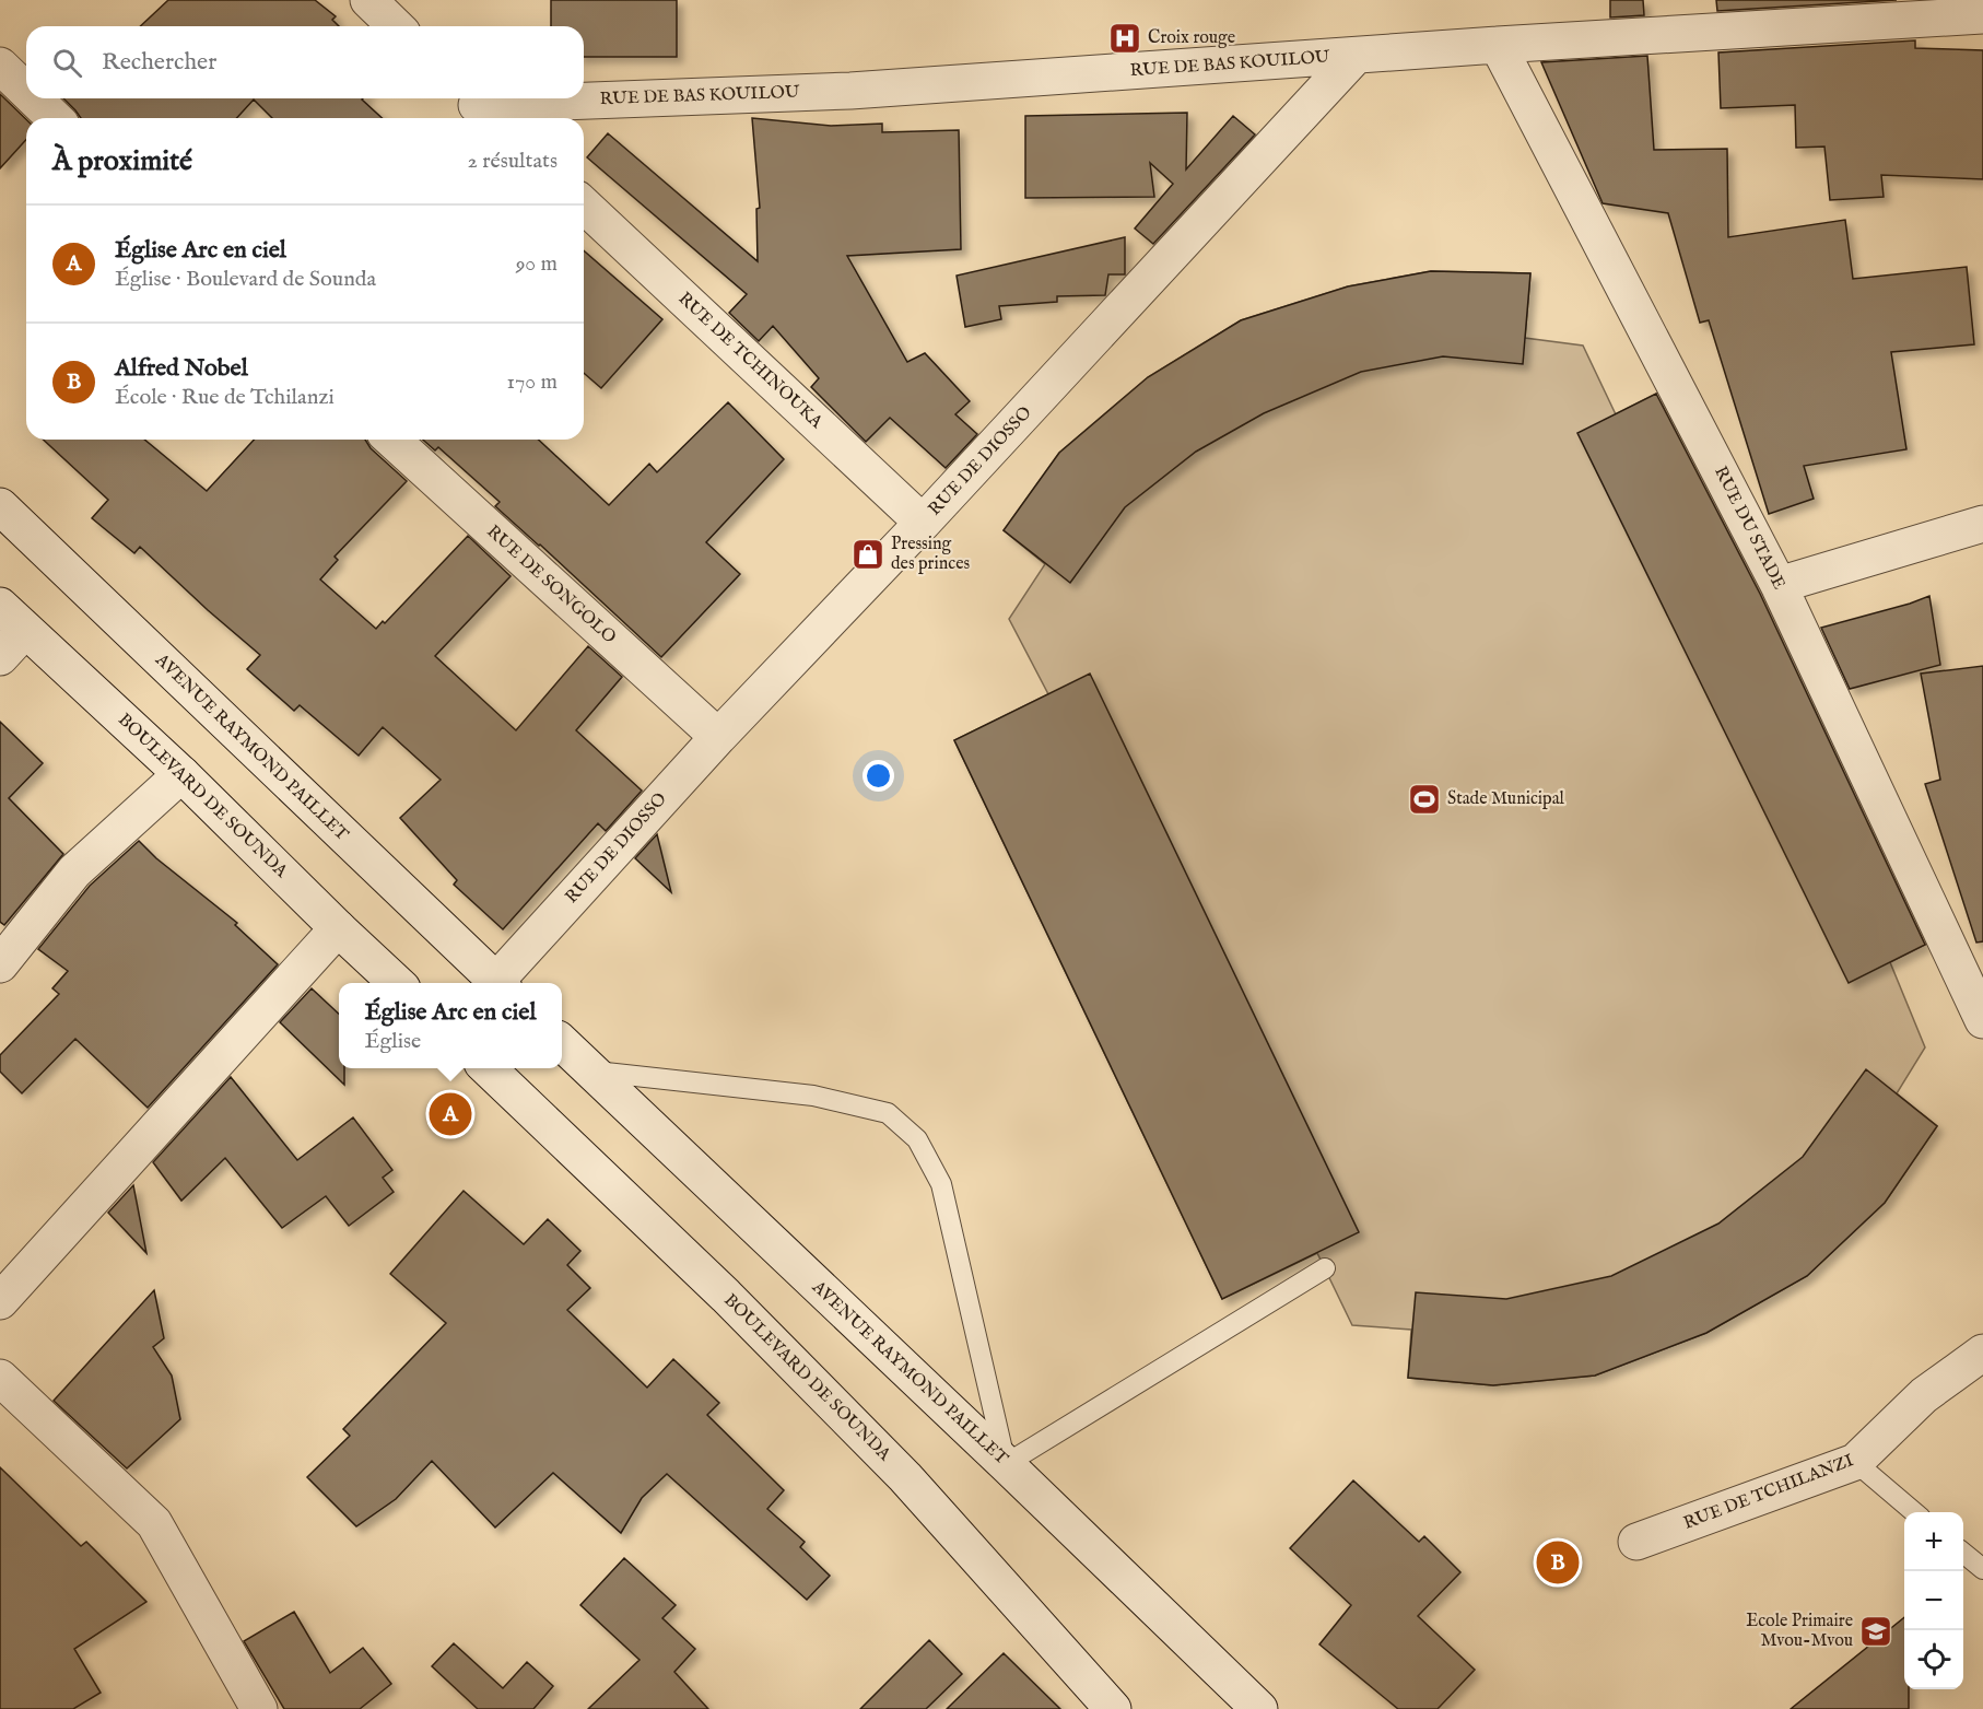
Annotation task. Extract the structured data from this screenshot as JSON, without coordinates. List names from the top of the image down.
{
  "streets": {
    "street": [
      "RUE DE BAS KOUILOU",
      "RUE DE TCHINOUKA",
      "RUE DE DIOSSO",
      "RUE DU STADE",
      "RUE DE SONGOLO",
      "AVENUE RAYMOND PAILLET",
      "BOULEVARD DE SOUNDA",
      "RUE DE TCHILANZI"
    ]
  },
  "crossings": [
    ["RUE DE BAS KOUILOU", "RUE DE DIOSSO"],
    ["RUE DE BAS KOUILOU", "RUE DU STADE"],
    ["RUE DE TCHINOUKA", "RUE DE DIOSSO"],
    ["RUE DE DIOSSO", "RUE DE SONGOLO"]
  ],
  "places": {
    "hospital": ["Croix rouge"],
    "shop": ["Pressing des princes"],
    "sports": ["Stade Municipal"],
    "school or university": ["Ecole Primaire Mvou-Mvou"]
  },
  "page": {
    "search": "Rechercher",
    "heading": ["À proximité", "2 résultats"],
    "list": [
      {
        "mark": "A",
        "name": "Église Arc en ciel",
        "note": "Église · Boulevard de Sounda",
        "value": "90 m"
      },
      {
        "mark": "B",
        "name": "Alfred Nobel",
        "note": "École · Rue de Tchilanzi",
        "value": "170 m"
      }
    ],
    "popup": ["Église Arc en ciel", "Église"],
    "pins": ["A", "B"],
    "map_buttons": ["+", "−"]
  }
}
